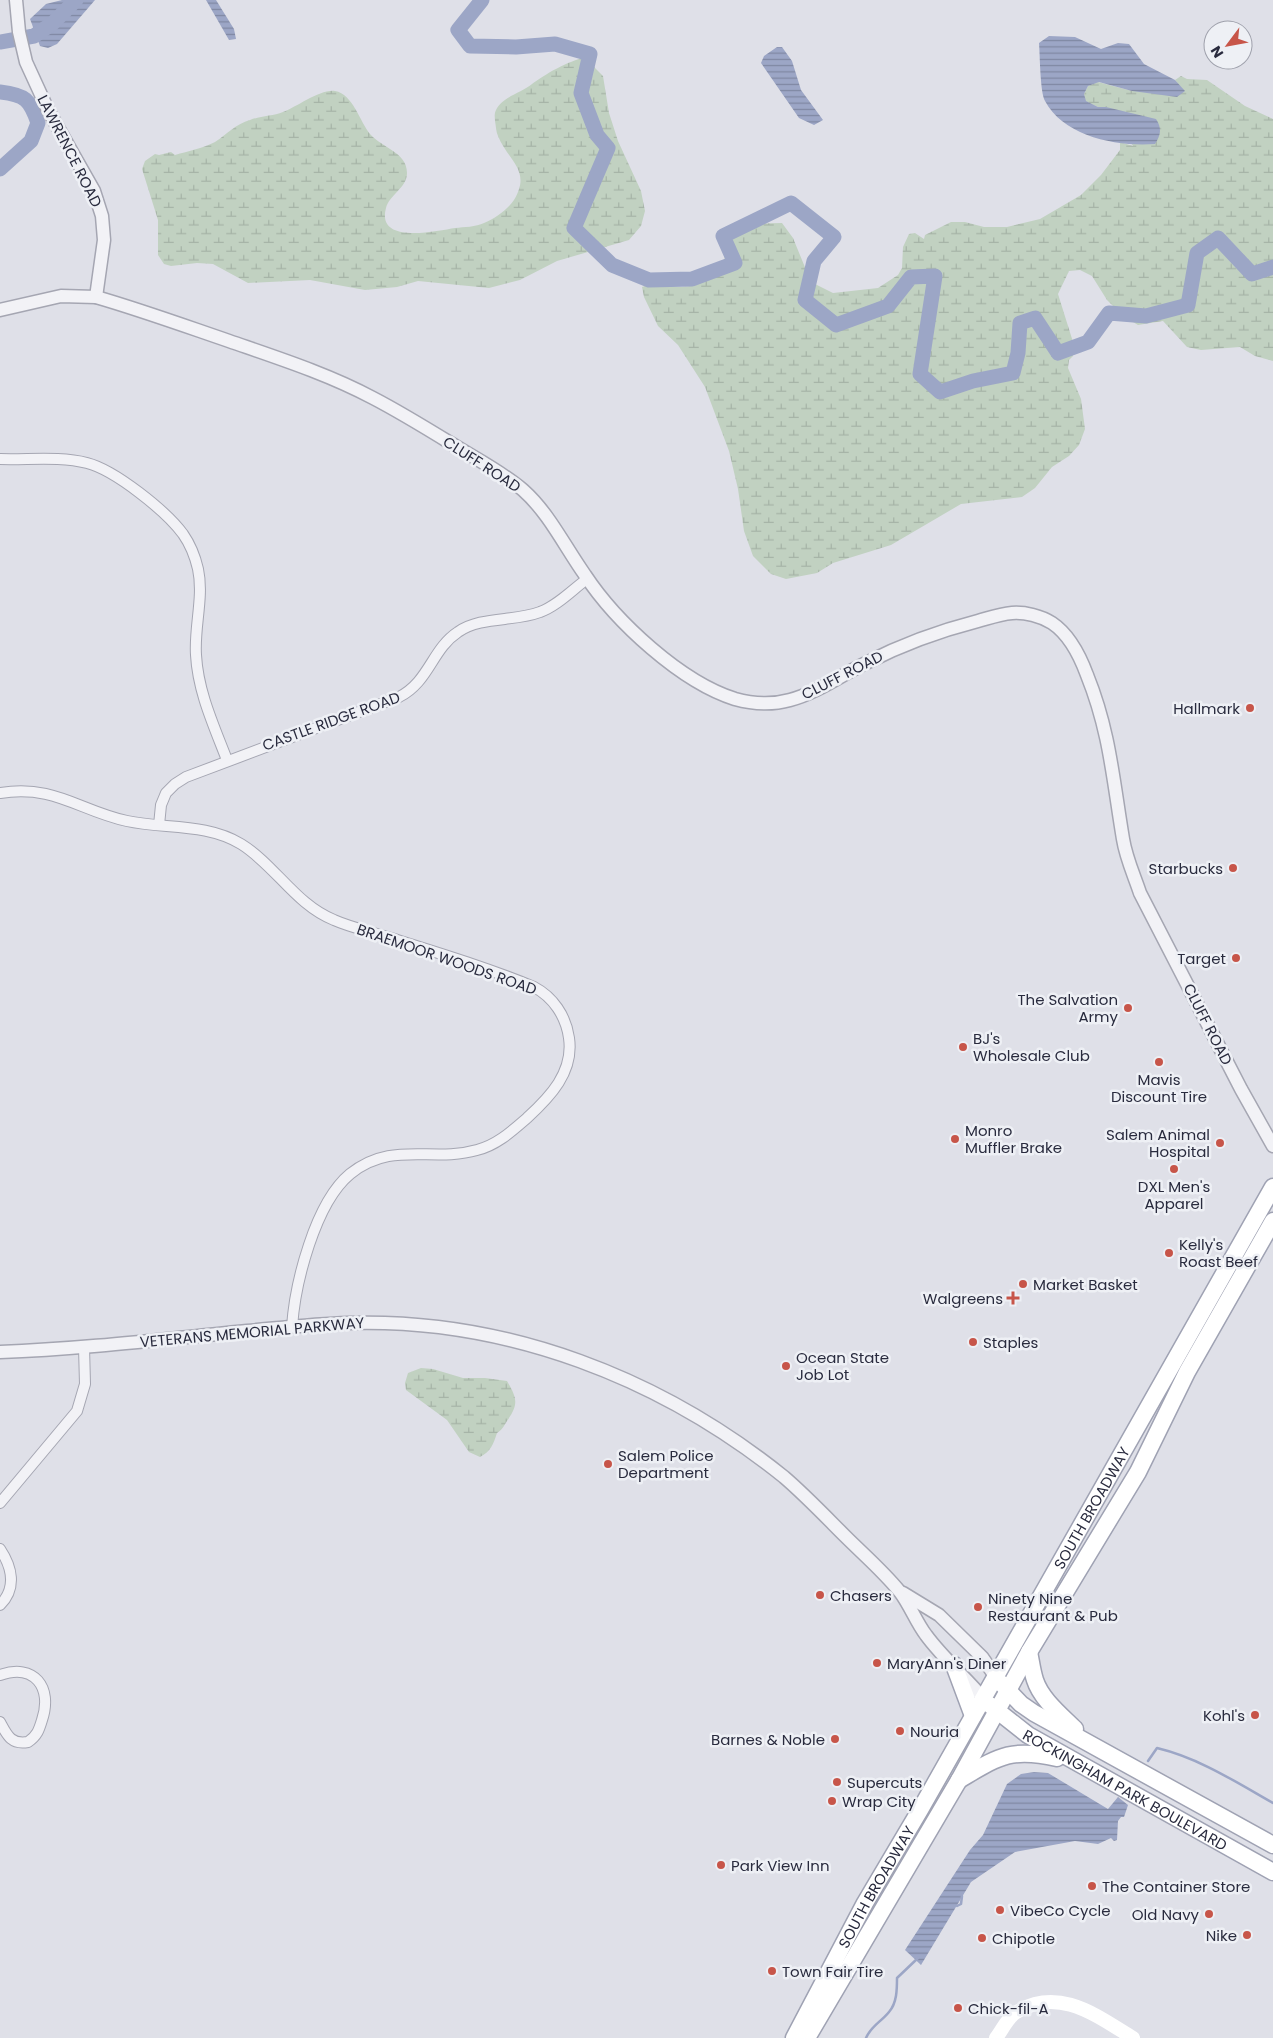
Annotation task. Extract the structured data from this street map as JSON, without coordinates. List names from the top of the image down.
{
  "streets": {
    "main road": ["SOUTH BROADWAY", "ROCKINGHAM PARK BOULEVARD"],
    "street": [
      "LAWRENCE ROAD",
      "CLUFF ROAD",
      "CASTLE RIDGE ROAD",
      "BRAEMOOR WOODS ROAD",
      "VETERANS MEMORIAL PARKWAY"
    ]
  },
  "crossings": [
    ["LAWRENCE ROAD", "CLUFF ROAD"],
    ["CLUFF ROAD", "CASTLE RIDGE ROAD"],
    ["CASTLE RIDGE ROAD", "BRAEMOOR WOODS ROAD"],
    ["BRAEMOOR WOODS ROAD", "VETERANS MEMORIAL PARKWAY"],
    ["VETERANS MEMORIAL PARKWAY", "SOUTH BROADWAY"],
    ["VETERANS MEMORIAL PARKWAY", "ROCKINGHAM PARK BOULEVARD"],
    ["SOUTH BROADWAY", "ROCKINGHAM PARK BOULEVARD"]
  ],
  "places": {
    "other": [
      "Hallmark",
      "Starbucks",
      "Target",
      "The Salvation Army",
      "BJ's Wholesale Club",
      "Mavis Discount Tire",
      "Monro Muffler Brake",
      "Salem Animal Hospital",
      "DXL Men's Apparel",
      "Kelly's Roast Beef",
      "Market Basket",
      "Staples",
      "Ocean State Job Lot",
      "Salem Police Department",
      "Chasers",
      "Ninety Nine Restaurant & Pub",
      "MaryAnn's Diner",
      "Kohl's",
      "Nouria",
      "Barnes & Noble",
      "Supercuts",
      "Wrap City",
      "Park View Inn",
      "The Container Store",
      "VibeCo Cycle",
      "Old Navy",
      "Nike",
      "Chipotle",
      "Town Fair Tire",
      "Chick-fil-A"
    ],
    "health": ["Walgreens"]
  },
  "north": "bottom left"
}
